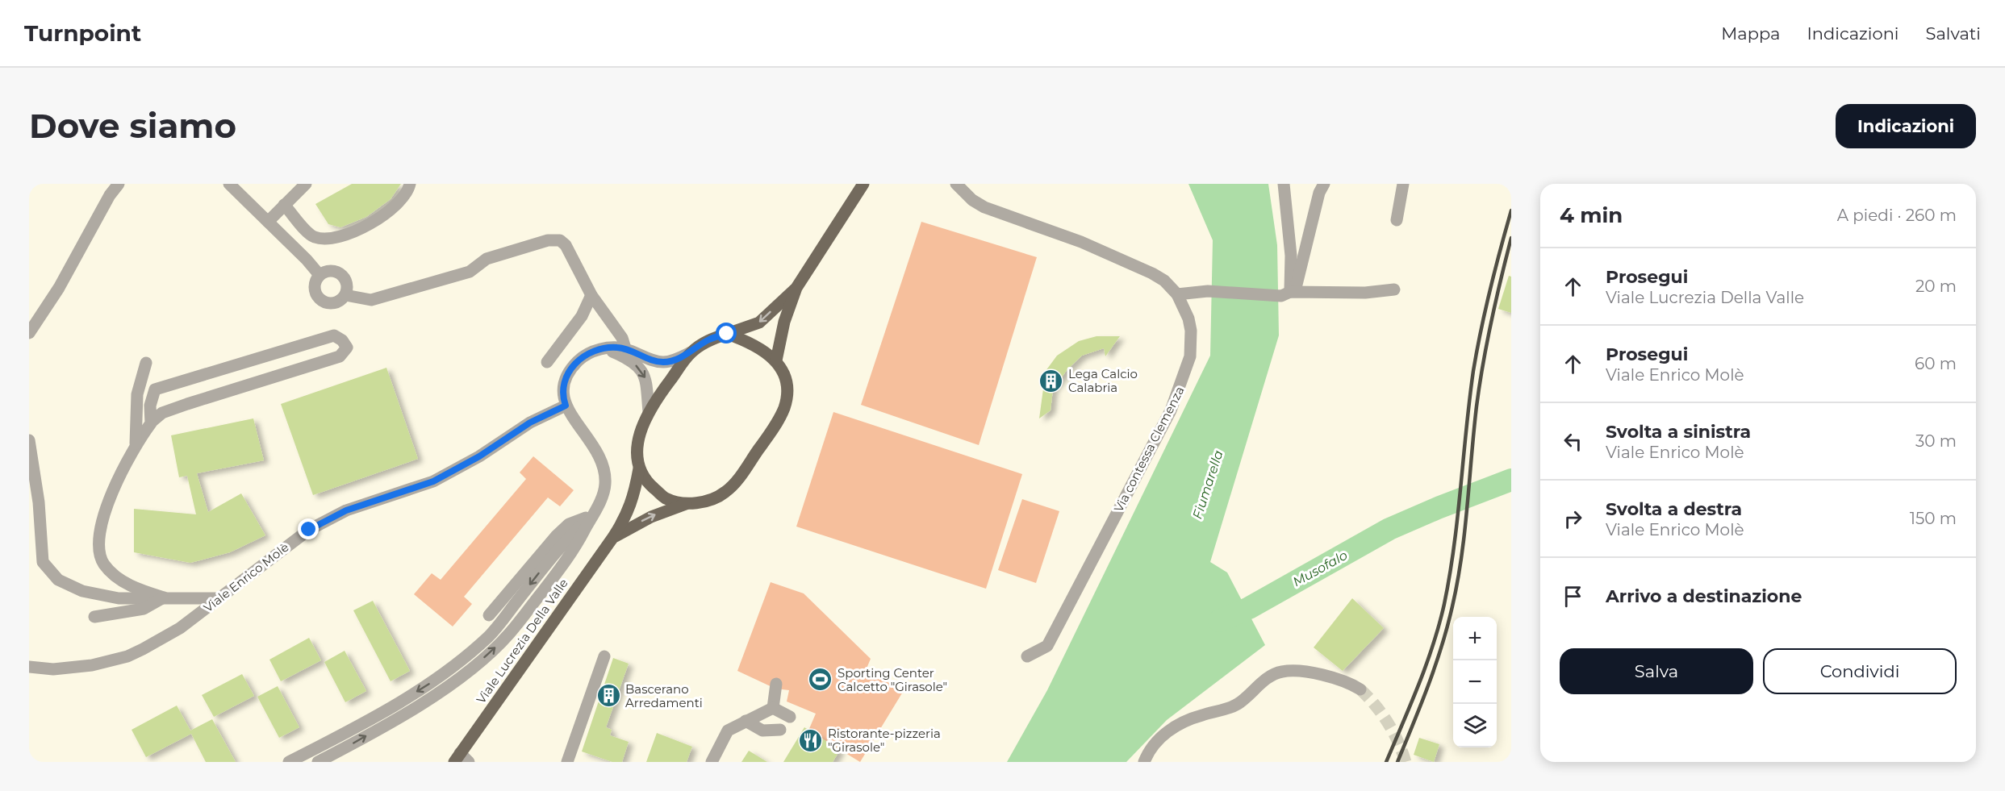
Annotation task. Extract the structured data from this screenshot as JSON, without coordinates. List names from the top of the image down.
{
  "streets": {
    "main road": ["Viale Lucrezia Della Valle"],
    "street": ["Via contessa Clemenza", "Viale Enrico Molè"]
  },
  "water": ["Fiumarella", "Musofalo"],
  "places": {
    "building": ["Lega Calcio Calabria", "Bascerano Arredamenti"],
    "sports": ["Sporting Center Calcetto \"Girasole\""],
    "restaurant": ["Ristorante-pizzeria \"Girasole\""]
  },
  "page": {
    "header": "Turnpoint",
    "nav": ["Mappa", "Indicazioni", "Salvati"],
    "buttons": [
      "Indicazioni",
      ["Salva", "Condividi"]
    ],
    "title": "Dove siamo",
    "heading": ["4 min", "A piedi · 260 m"],
    "list": [
      ["Prosegui", "Viale Lucrezia Della Valle", "20 m"],
      ["Prosegui", "Viale Enrico Molè", "60 m"],
      ["Svolta a sinistra", "Viale Enrico Molè", "30 m"],
      ["Svolta a destra", "Viale Enrico Molè", "150 m"],
      "Arrivo a destinazione"
    ],
    "map_buttons": ["+", "−"]
  }
}
